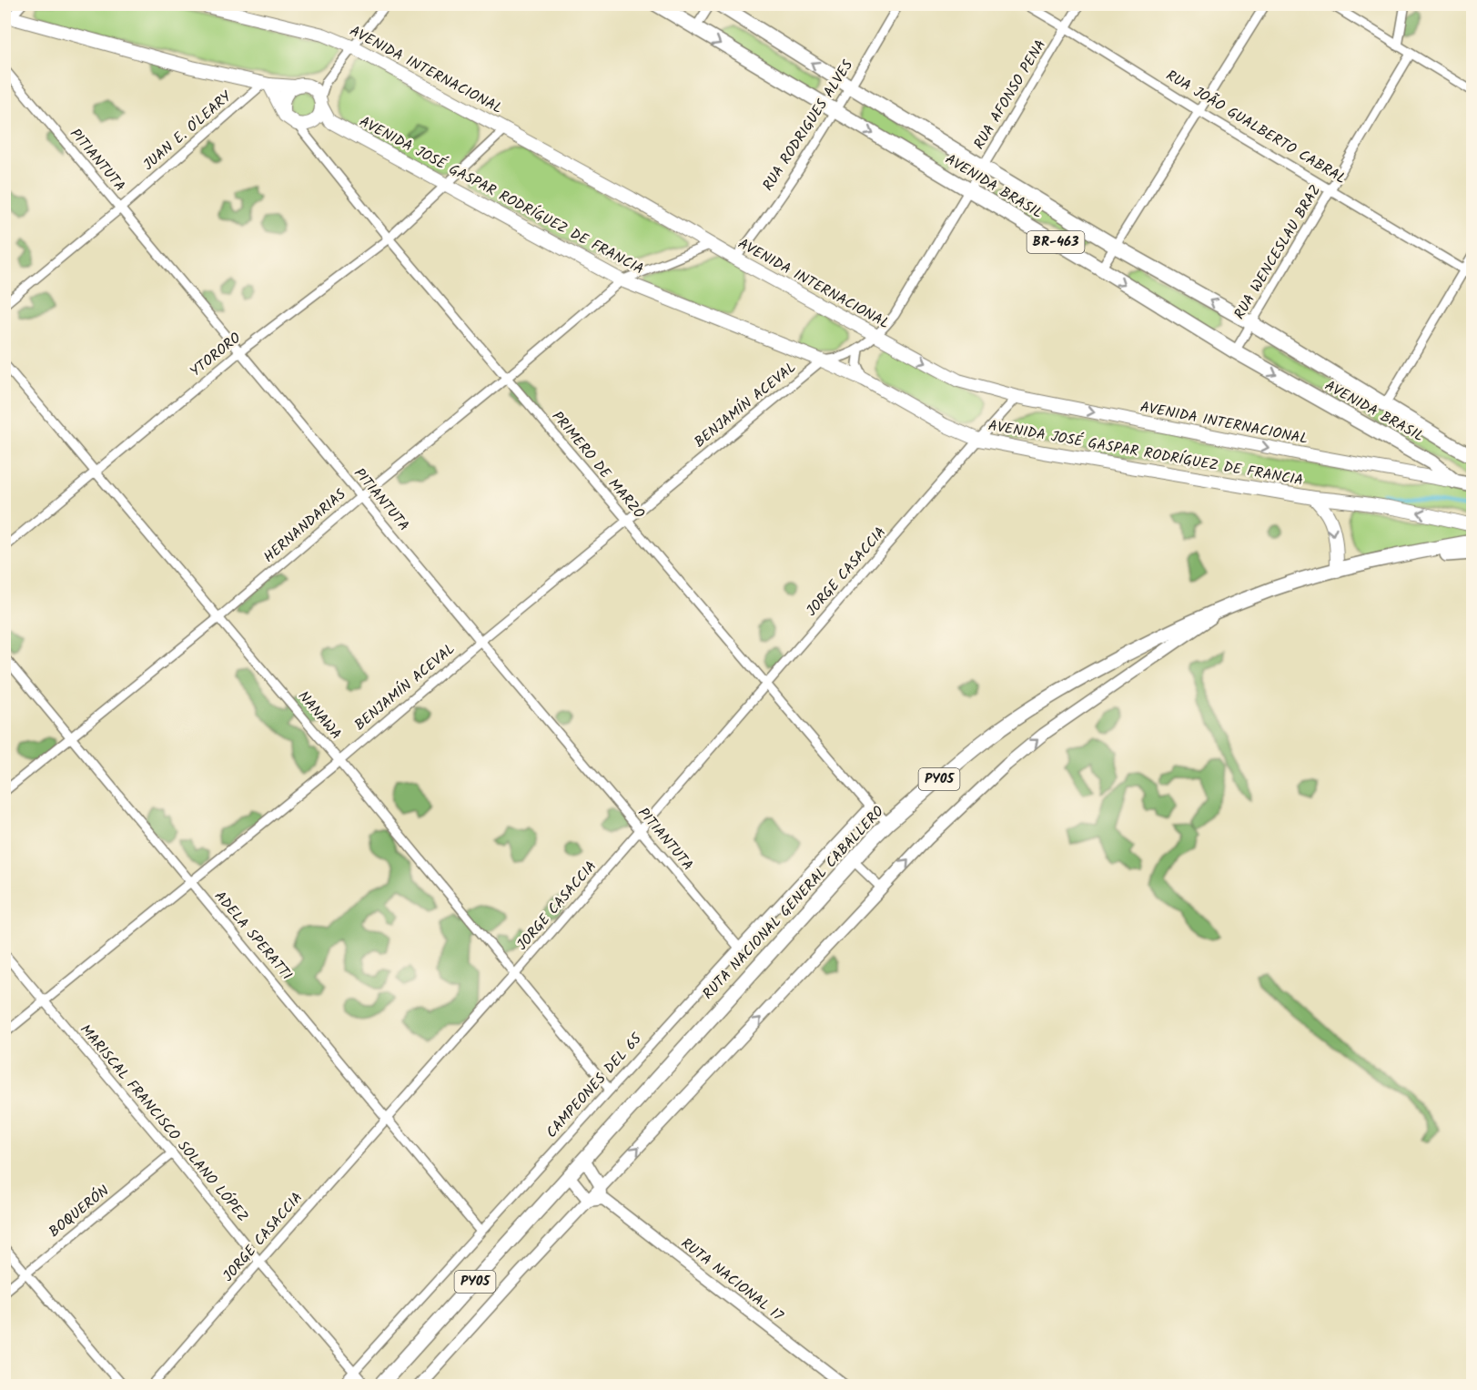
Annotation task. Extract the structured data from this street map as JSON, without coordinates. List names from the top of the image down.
{
  "streets": {
    "main road": [
      "AVENIDA INTERNACIONAL",
      "AVENIDA BRASIL",
      "AVENIDA JOSÉ GASPAR RODRÍGUEZ DE FRANCIA",
      "BR-463",
      "PY05",
      "RUTA NACIONAL GENERAL CABALLERO"
    ],
    "street": [
      "RUA AFONSO PENA",
      "RUA RODRIGUES ALVES",
      "RUA JOÃO GUALBERTO CABRAL",
      "JUAN E. O'LEARY",
      "PITIANTUTA",
      "RUA WENCESLAU BRAZ",
      "YTORORO",
      "BENJAMÍN ACEVAL",
      "PRIMERO DE MARZO",
      "HERNANDARIAS",
      "JORGE CASACCIA",
      "NANAWA",
      "ADELA SPERATTI",
      "CAMPEONES DEL 65",
      "MARISCAL FRANCISCO SOLANO LÓPEZ",
      "BOQUERÓN",
      "RUTA NACIONAL 17"
    ]
  },
  "crossings": [
    ["AVENIDA INTERNACIONAL", "RUA AFONSO PENA"],
    ["AVENIDA INTERNACIONAL", "RUA RODRIGUES ALVES"],
    ["AVENIDA INTERNACIONAL", "AVENIDA BRASIL"],
    ["AVENIDA INTERNACIONAL", "BR-463"],
    ["AVENIDA INTERNACIONAL", "YTORORO"],
    ["AVENIDA INTERNACIONAL", "HERNANDARIAS"],
    ["AVENIDA INTERNACIONAL", "JORGE CASACCIA"],
    ["RUA AFONSO PENA", "RUA JOÃO GUALBERTO CABRAL"],
    ["RUA AFONSO PENA", "AVENIDA BRASIL"],
    ["RUA RODRIGUES ALVES", "AVENIDA BRASIL"],
    ["RUA JOÃO GUALBERTO CABRAL", "RUA WENCESLAU BRAZ"],
    ["JUAN E. O'LEARY", "PITIANTUTA"],
    ["PITIANTUTA", "YTORORO"],
    ["PITIANTUTA", "BENJAMÍN ACEVAL"],
    ["PITIANTUTA", "HERNANDARIAS"],
    ["PITIANTUTA", "JORGE CASACCIA"],
    ["PITIANTUTA", "CAMPEONES DEL 65"],
    ["AVENIDA BRASIL", "BR-463"],
    ["AVENIDA BRASIL", "RUA WENCESLAU BRAZ"],
    ["AVENIDA JOSÉ GASPAR RODRÍGUEZ DE FRANCIA", "YTORORO"],
    ["AVENIDA JOSÉ GASPAR RODRÍGUEZ DE FRANCIA", "BENJAMÍN ACEVAL"],
    ["AVENIDA JOSÉ GASPAR RODRÍGUEZ DE FRANCIA", "PRIMERO DE MARZO"],
    ["AVENIDA JOSÉ GASPAR RODRÍGUEZ DE FRANCIA", "HERNANDARIAS"],
    ["AVENIDA JOSÉ GASPAR RODRÍGUEZ DE FRANCIA", "JORGE CASACCIA"],
    ["YTORORO", "PRIMERO DE MARZO"],
    ["YTORORO", "NANAWA"],
    ["BENJAMÍN ACEVAL", "PRIMERO DE MARZO"],
    ["BENJAMÍN ACEVAL", "NANAWA"],
    ["BENJAMÍN ACEVAL", "ADELA SPERATTI"],
    ["BENJAMÍN ACEVAL", "MARISCAL FRANCISCO SOLANO LÓPEZ"],
    ["PRIMERO DE MARZO", "HERNANDARIAS"],
    ["PRIMERO DE MARZO", "JORGE CASACCIA"],
    ["PRIMERO DE MARZO", "RUTA NACIONAL GENERAL CABALLERO"],
    ["PRIMERO DE MARZO", "CAMPEONES DEL 65"],
    ["HERNANDARIAS", "NANAWA"],
    ["HERNANDARIAS", "ADELA SPERATTI"],
    ["JORGE CASACCIA", "NANAWA"],
    ["JORGE CASACCIA", "ADELA SPERATTI"],
    ["JORGE CASACCIA", "MARISCAL FRANCISCO SOLANO LÓPEZ"],
    ["NANAWA", "CAMPEONES DEL 65"],
    ["RUTA NACIONAL GENERAL CABALLERO", "RUTA NACIONAL 17"],
    ["ADELA SPERATTI", "CAMPEONES DEL 65"],
    ["CAMPEONES DEL 65", "MARISCAL FRANCISCO SOLANO LÓPEZ"],
    ["MARISCAL FRANCISCO SOLANO LÓPEZ", "BOQUERÓN"]
  ],
  "one_way": ["AVENIDA INTERNACIONAL"]
}
